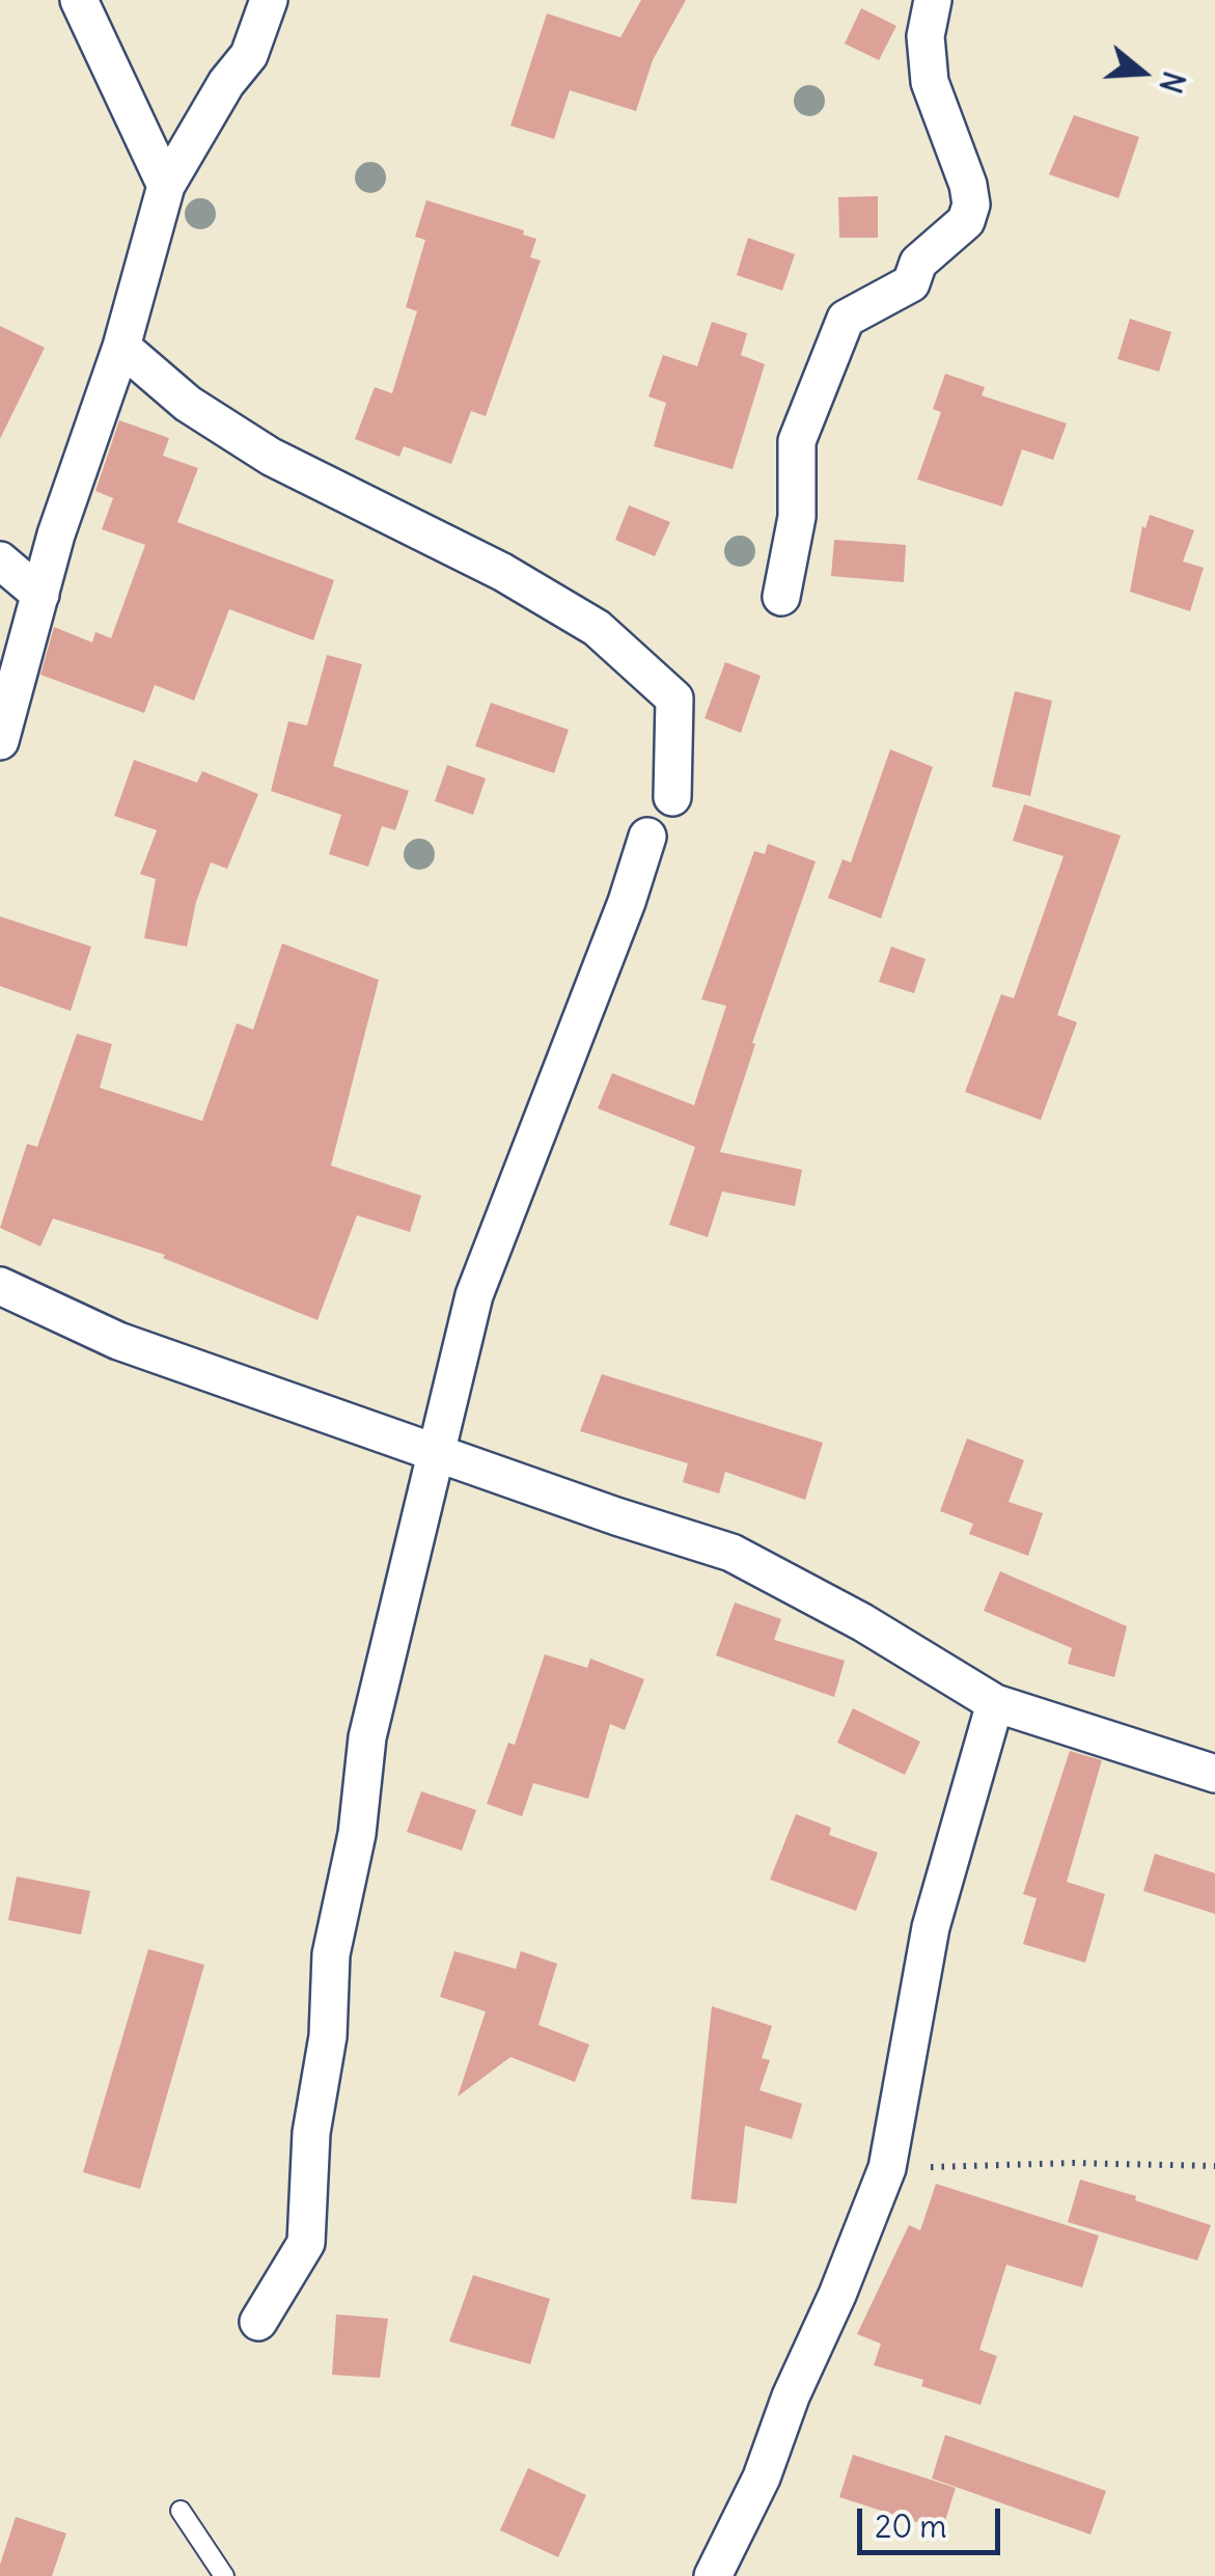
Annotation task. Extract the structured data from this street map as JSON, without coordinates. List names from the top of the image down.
{
  "scale_bar": "20 m",
  "north": "right"
}
